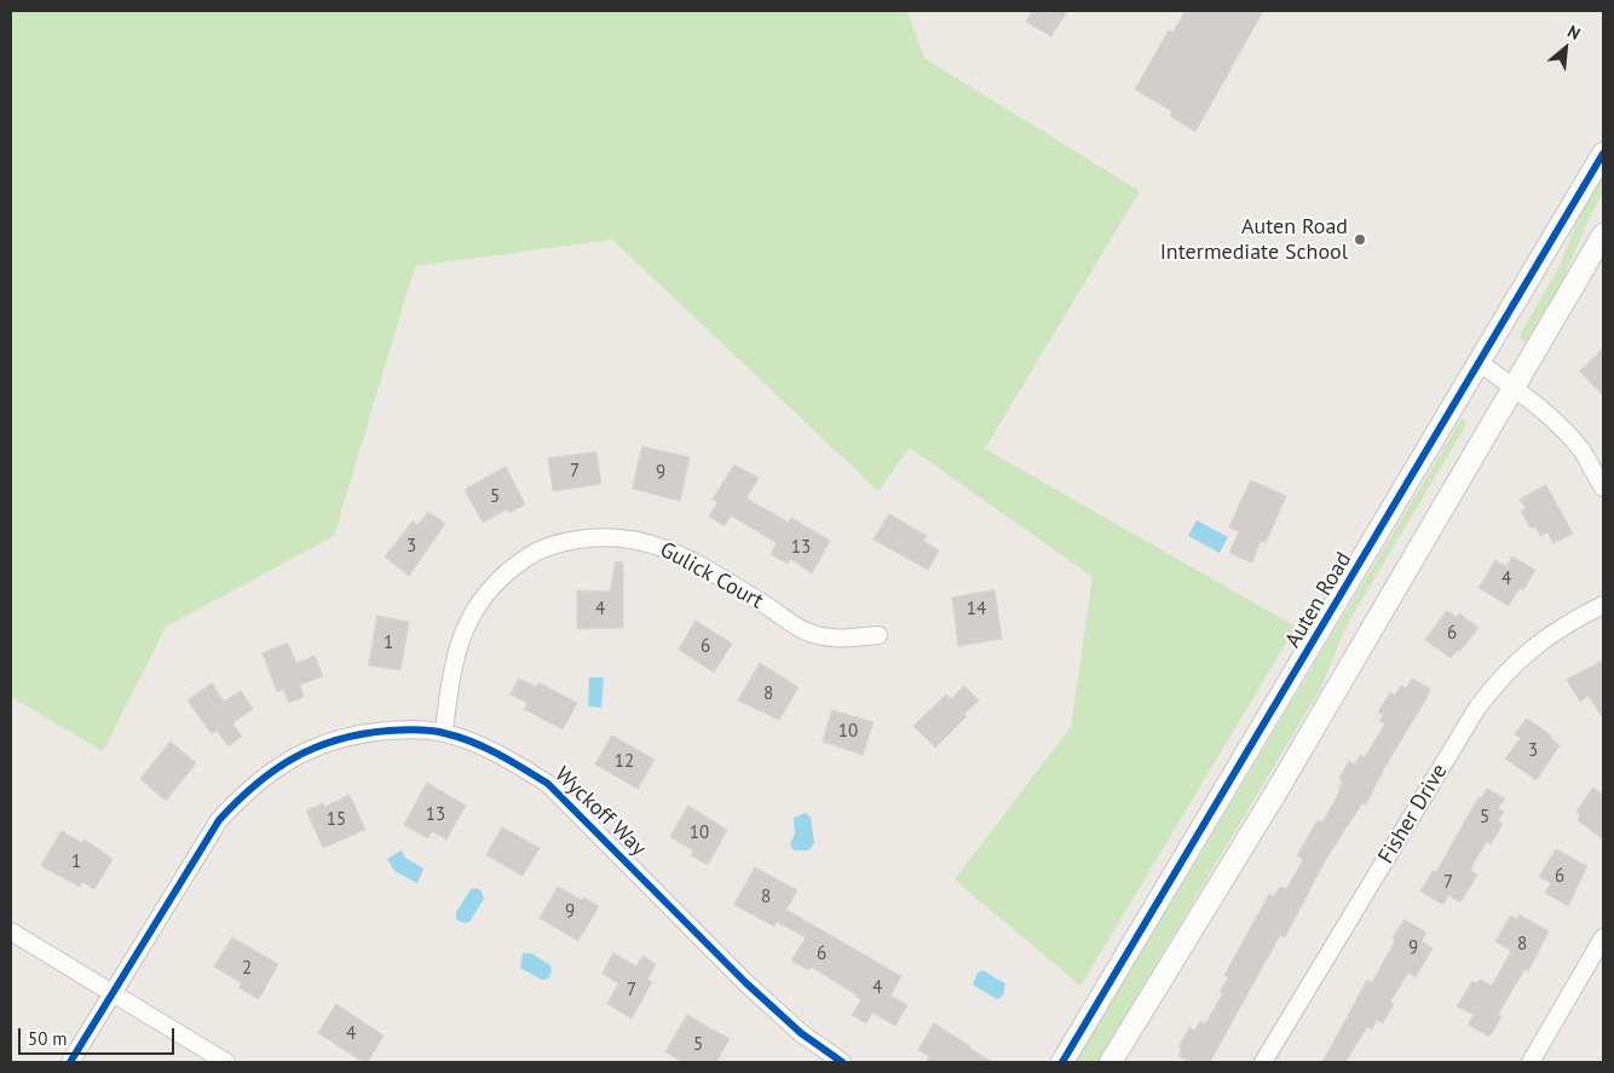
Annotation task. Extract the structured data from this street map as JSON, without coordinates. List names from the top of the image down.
{
  "streets": {
    "street": [
      "Gulick Court",
      "Auten Road",
      "Wyckoff Way",
      "Fisher Drive"
    ]
  },
  "crossings": [
    ["Gulick Court", "Wyckoff Way"]
  ],
  "places": ["Auten Road Intermediate School"],
  "house_numbers": [
    "7",
    "9",
    "5",
    "3",
    "13",
    "4",
    "4",
    "14",
    "6",
    "1",
    "6",
    "8",
    "10",
    "3",
    "12",
    "13",
    "5",
    "15",
    "10",
    "1",
    "6",
    "7",
    "8",
    "9",
    "8",
    "9",
    "6",
    "2",
    "4",
    "7",
    "4",
    "5"
  ],
  "scale_bar": "50 m",
  "north": "top right"
}
